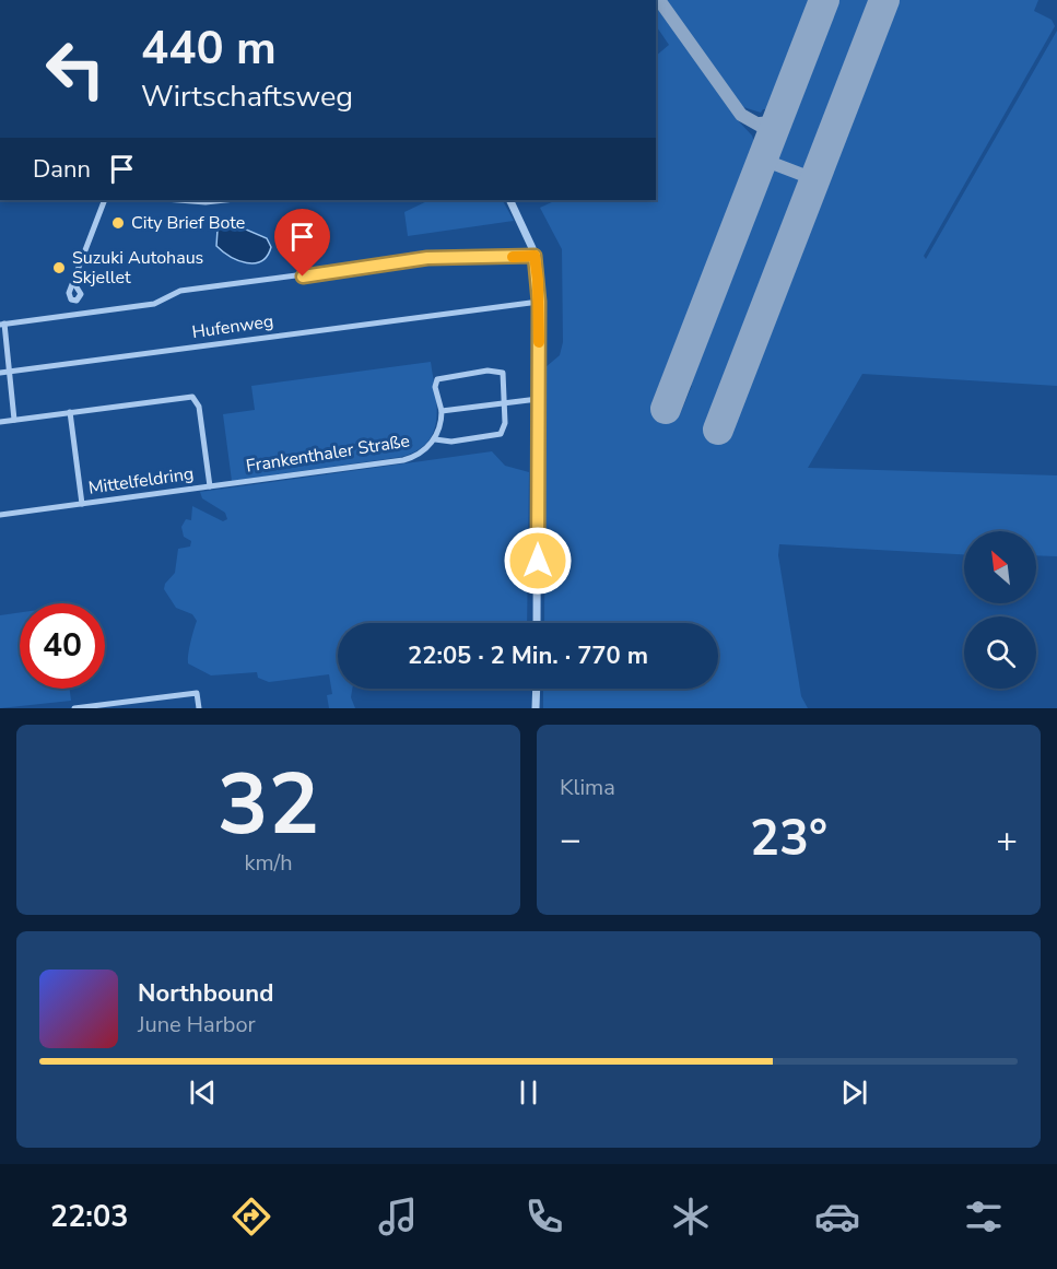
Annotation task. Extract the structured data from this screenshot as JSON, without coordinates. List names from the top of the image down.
{
  "streets": {
    "street": ["Hufenweg", "Frankenthaler Straße", "Mittelfeldring"]
  },
  "crossings": [
    ["Frankenthaler Straße", "Mittelfeldring"]
  ],
  "places": ["City Brief Bote", "Suzuki Autohaus Skjellet"],
  "north": "top left",
  "page": {
    "turn": ["440 m", "Wirtschaftsweg"],
    "then": "Dann",
    "limit": "40",
    "trip": "22:05 · 2 Min. · 770 m",
    "tile": [
      ["32", "km/h"],
      "Klima"
    ],
    "heat": ["−", "23°", "+"],
    "song": ["Northbound", "June Harbor"],
    "tabs": "22:03"
  }
}
